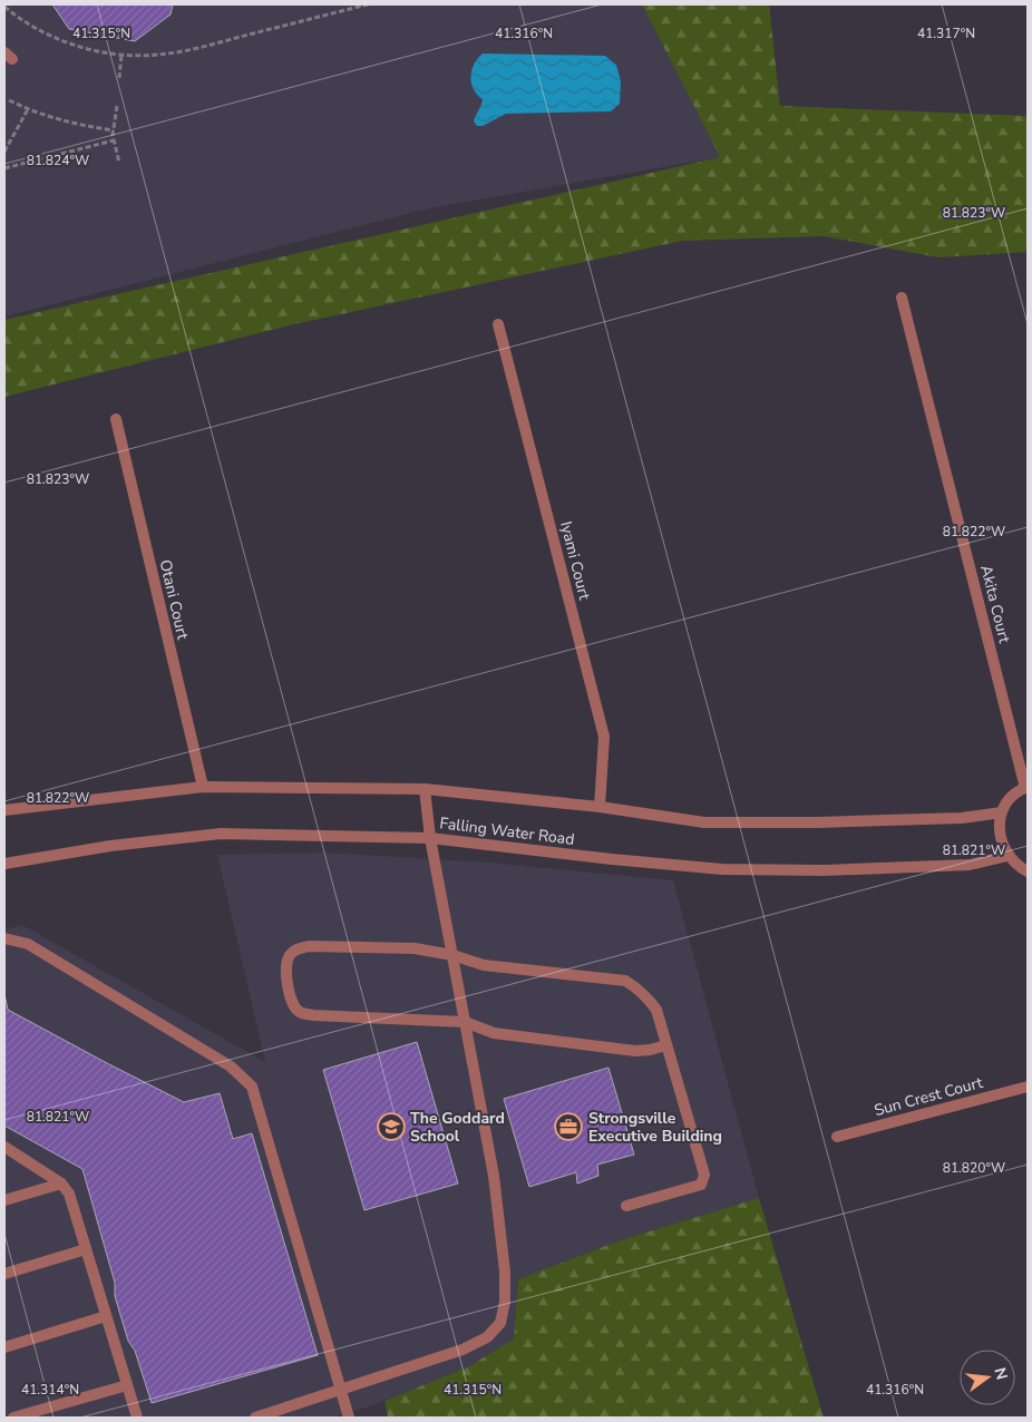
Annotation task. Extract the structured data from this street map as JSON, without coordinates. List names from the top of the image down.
{
  "streets": {
    "street": [
      "Iyami Court",
      "Otani Court",
      "Akita Court",
      "Falling Water Road",
      "Sun Crest Court"
    ]
  },
  "crossings": [
    ["Iyami Court", "Falling Water Road"],
    ["Otani Court", "Falling Water Road"]
  ],
  "places": {
    "school or university": ["The Goddard School"],
    "office": ["Strongsville Executive Building"]
  },
  "north": "right",
  "coordinates": [
    "41.317°N",
    "41.315°N",
    "41.316°N",
    "81.824°W",
    "81.823°W",
    "81.822°W",
    "81.821°W",
    "81.820°W",
    "41.314°N"
  ]
}
